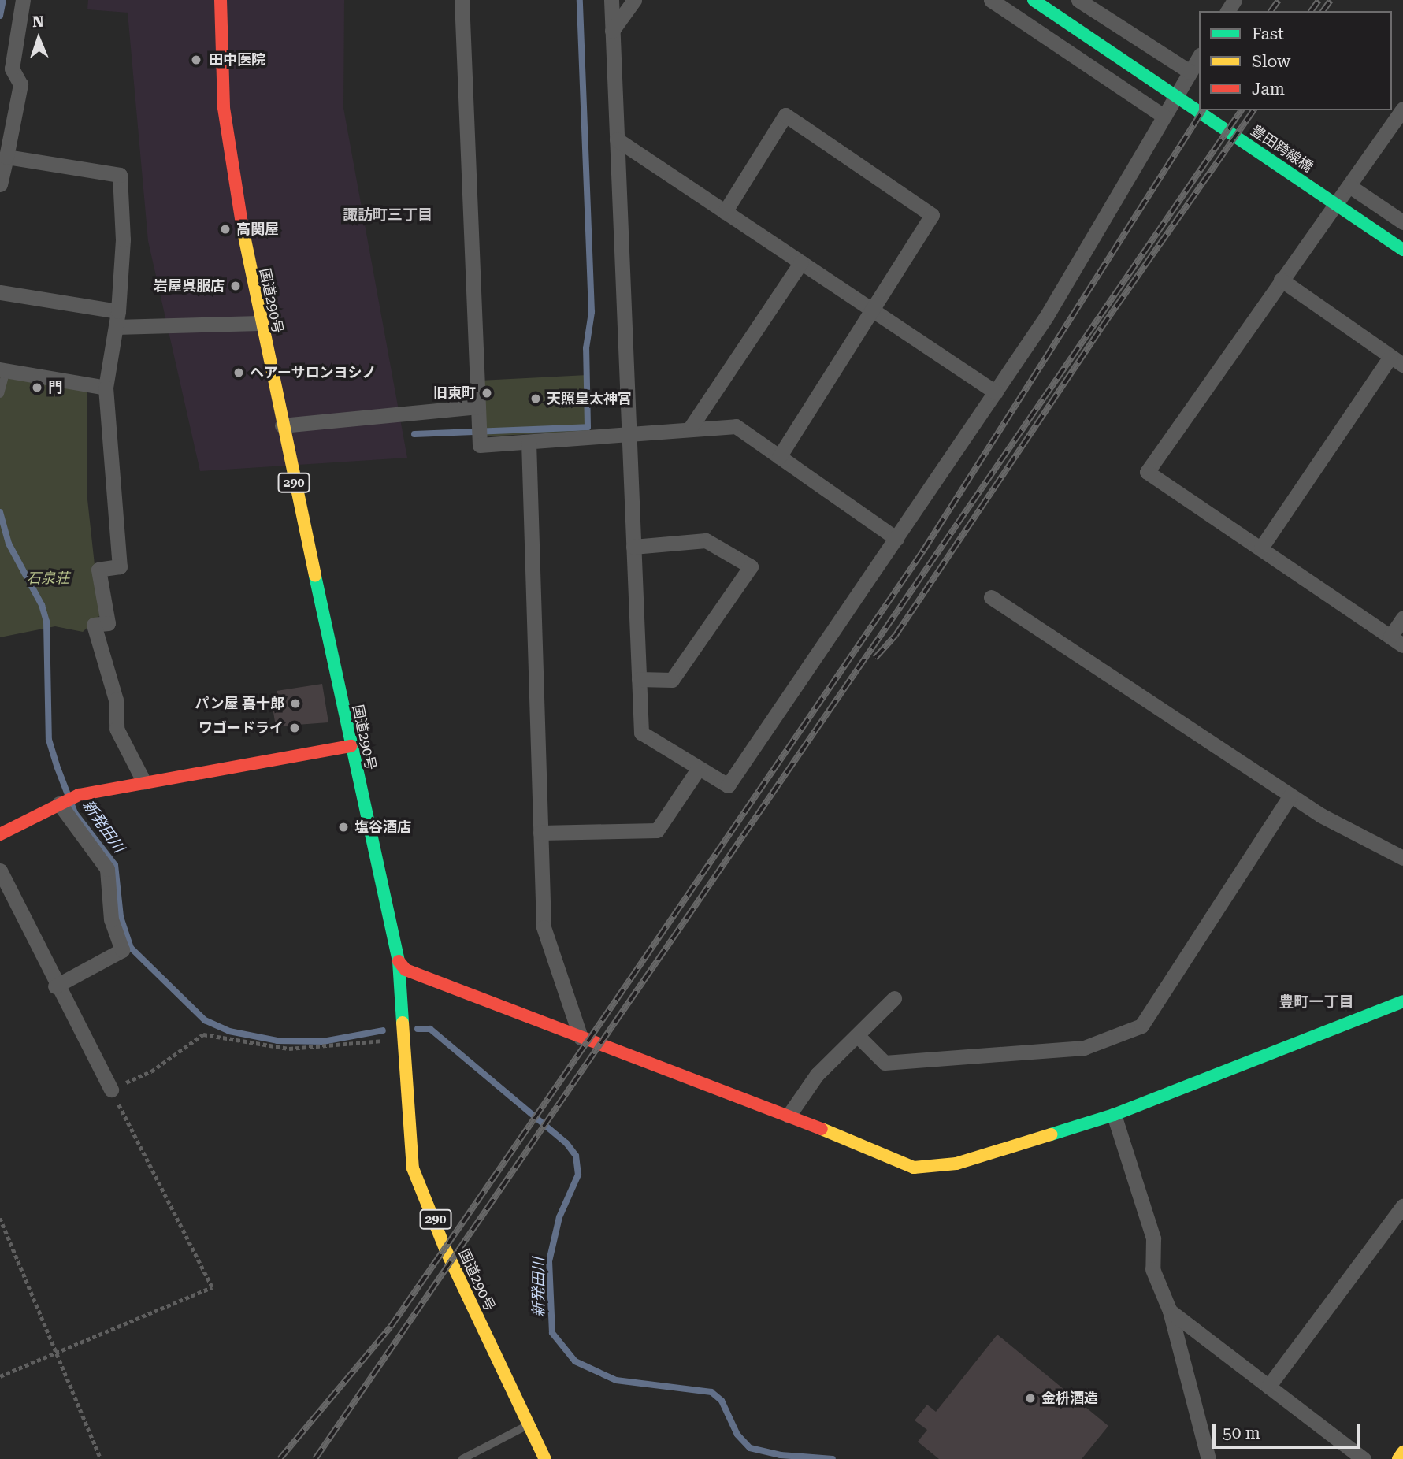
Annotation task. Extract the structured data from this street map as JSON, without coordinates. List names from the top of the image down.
{
  "streets": {
    "main road": ["豊田跨線橋", "国道290号", "290"]
  },
  "districts": ["諏訪町三丁目", "豊町一丁目"],
  "water": ["新発田川"],
  "parks": ["石泉荘"],
  "places": [
    "田中医院",
    "高関屋",
    "岩屋呉服店",
    "ヘアーサロンヨシノ",
    "門",
    "旧東町",
    "天照皇太神宮",
    "パン屋 喜十郎",
    "ワゴードライ",
    "塩谷酒店",
    "金枡酒造"
  ],
  "legend": ["Fast", "Slow", "Jam"],
  "scale_bar": "50 m",
  "north": "top"
}
